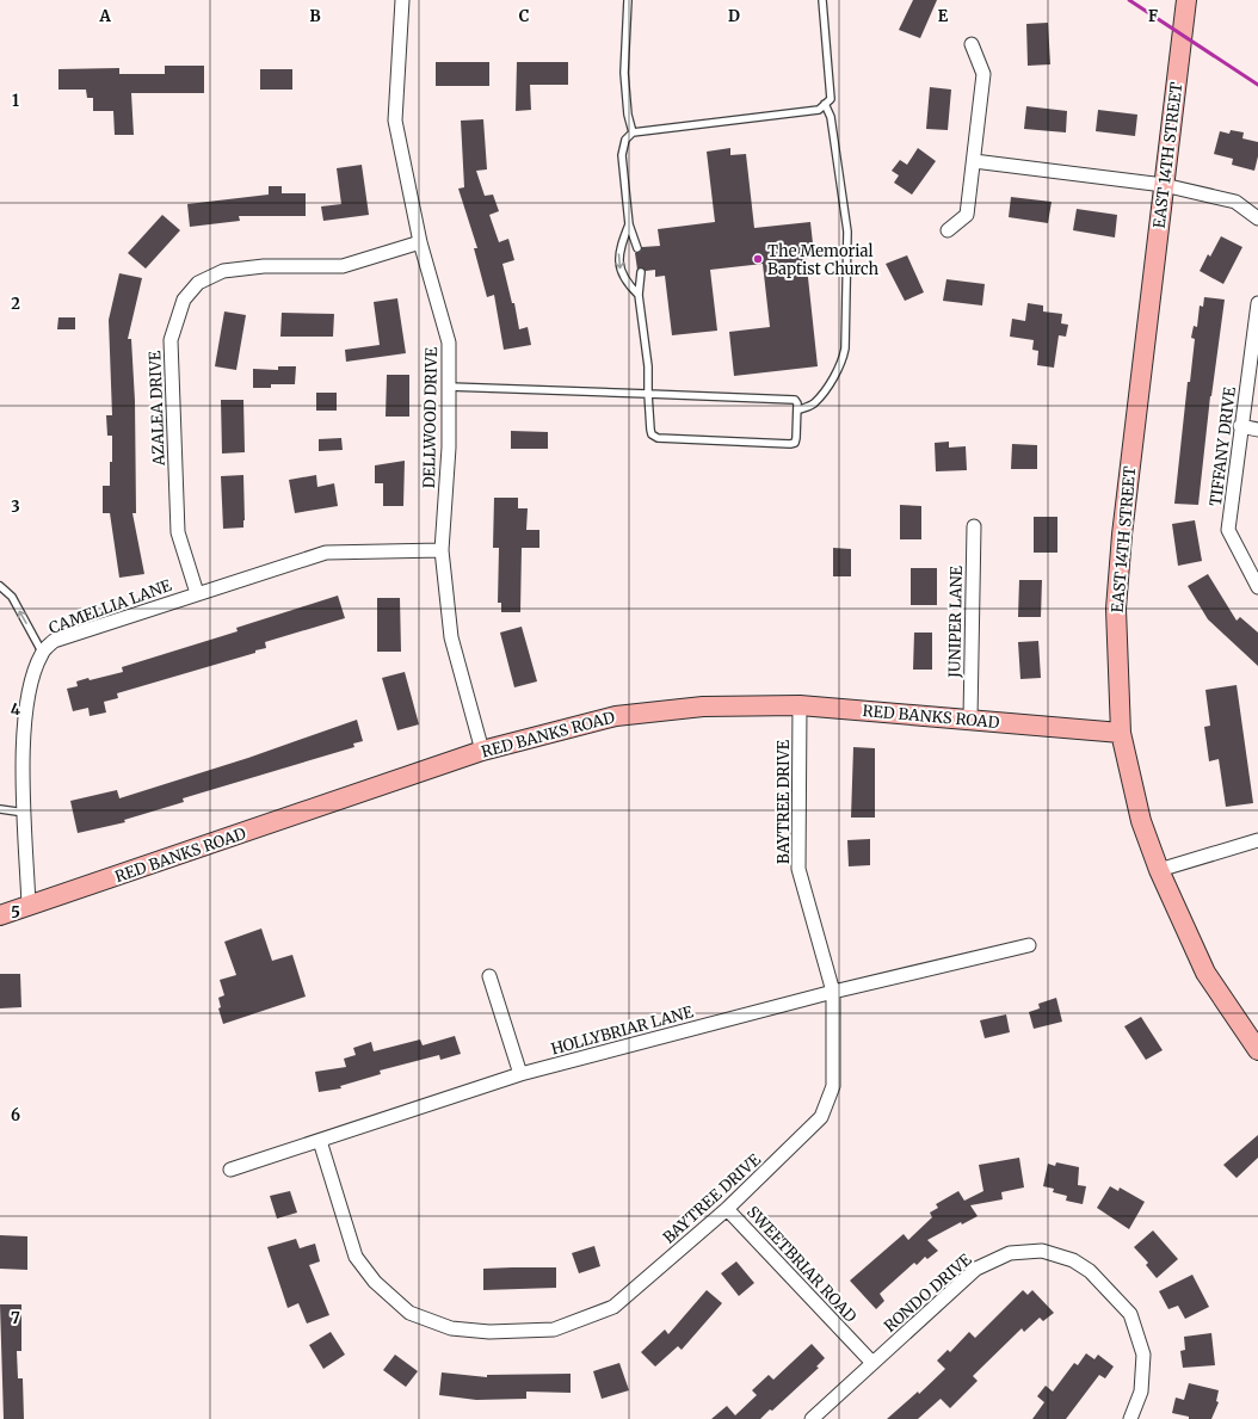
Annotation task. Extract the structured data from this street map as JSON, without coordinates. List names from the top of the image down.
{
  "streets": {
    "street": [
      "EAST 14TH STREET",
      "AZALEA DRIVE",
      "DELLWOOD DRIVE",
      "TIFFANY DRIVE",
      "CAMELLIA LANE",
      "JUNIPER LANE",
      "RED BANKS ROAD",
      "BAYTREE DRIVE",
      "HOLLYBRIAR LANE",
      "SWEETBRIAR ROAD",
      "RONDO DRIVE"
    ]
  },
  "crossings": [
    ["EAST 14TH STREET", "RED BANKS ROAD"],
    ["AZALEA DRIVE", "DELLWOOD DRIVE"],
    ["AZALEA DRIVE", "CAMELLIA LANE"],
    ["DELLWOOD DRIVE", "CAMELLIA LANE"],
    ["DELLWOOD DRIVE", "RED BANKS ROAD"],
    ["CAMELLIA LANE", "RED BANKS ROAD"],
    ["JUNIPER LANE", "RED BANKS ROAD"],
    ["RED BANKS ROAD", "BAYTREE DRIVE"],
    ["BAYTREE DRIVE", "HOLLYBRIAR LANE"],
    ["BAYTREE DRIVE", "SWEETBRIAR ROAD"],
    ["SWEETBRIAR ROAD", "RONDO DRIVE"]
  ],
  "places": ["The Memorial Baptist Church"],
  "grid": {
    "columns": [
      "A",
      "B",
      "C",
      "D",
      "E",
      "F"
    ],
    "rows": [
      "1",
      "2",
      "3",
      "4",
      "5",
      "6",
      "7"
    ]
  }
}
